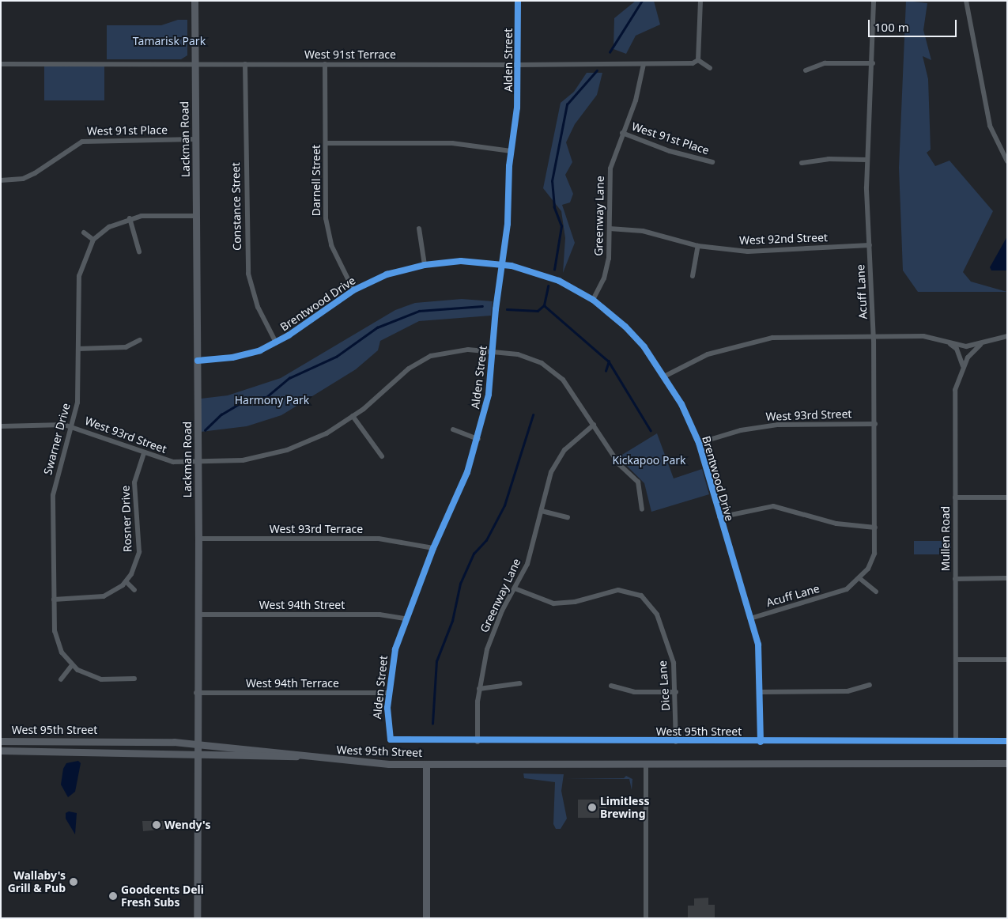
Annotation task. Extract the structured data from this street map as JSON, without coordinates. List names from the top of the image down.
{
  "streets": {
    "main road": ["Lackman Road", "West 95th Street"],
    "street": [
      "West 91st Terrace",
      "Alden Street",
      "West 91st Place",
      "Darnell Street",
      "Constance Street",
      "Greenway Lane",
      "West 92nd Street",
      "Acuff Lane",
      "Brentwood Drive",
      "West 93rd Street",
      "Swarner Drive",
      "Rosner Drive",
      "West 93rd Terrace",
      "Mullen Road",
      "West 94th Street",
      "West 94th Terrace",
      "Dice Lane"
    ]
  },
  "crossings": [
    ["West 91st Terrace", "Alden Street"],
    ["West 91st Terrace", "Lackman Road"],
    ["West 91st Terrace", "Darnell Street"],
    ["West 91st Terrace", "Constance Street"],
    ["West 91st Terrace", "Greenway Lane"],
    ["Alden Street", "Brentwood Drive"],
    ["Alden Street", "West 93rd Street"],
    ["Alden Street", "West 93rd Terrace"],
    ["Alden Street", "West 94th Street"],
    ["Alden Street", "West 94th Terrace"],
    ["Alden Street", "West 95th Street"],
    ["West 91st Place", "Lackman Road"],
    ["West 91st Place", "Greenway Lane"],
    ["Lackman Road", "Brentwood Drive"],
    ["Lackman Road", "West 93rd Street"],
    ["Lackman Road", "West 93rd Terrace"],
    ["Lackman Road", "West 94th Street"],
    ["Lackman Road", "West 94th Terrace"],
    ["Lackman Road", "West 95th Street"],
    ["Darnell Street", "Brentwood Drive"],
    ["Constance Street", "Brentwood Drive"],
    ["Greenway Lane", "West 92nd Street"],
    ["Greenway Lane", "Brentwood Drive"],
    ["Greenway Lane", "West 93rd Street"],
    ["Greenway Lane", "Dice Lane"],
    ["Greenway Lane", "West 95th Street"],
    ["West 92nd Street", "Acuff Lane"],
    ["Acuff Lane", "Brentwood Drive"],
    ["Acuff Lane", "West 93rd Street"],
    ["Brentwood Drive", "West 93rd Street"],
    ["Brentwood Drive", "West 95th Street"],
    ["West 93rd Street", "Swarner Drive"],
    ["West 93rd Street", "Rosner Drive"],
    ["Mullen Road", "West 95th Street"],
    ["Dice Lane", "West 95th Street"]
  ],
  "parks": ["Tamarisk Park", "Harmony Park", "Kickapoo Park"],
  "places": [
    "Limitless Brewing",
    "Wendy's",
    "Wallaby's Grill & Pub",
    "Goodcents Deli Fresh Subs"
  ],
  "scale_bar": "100 m"
}
